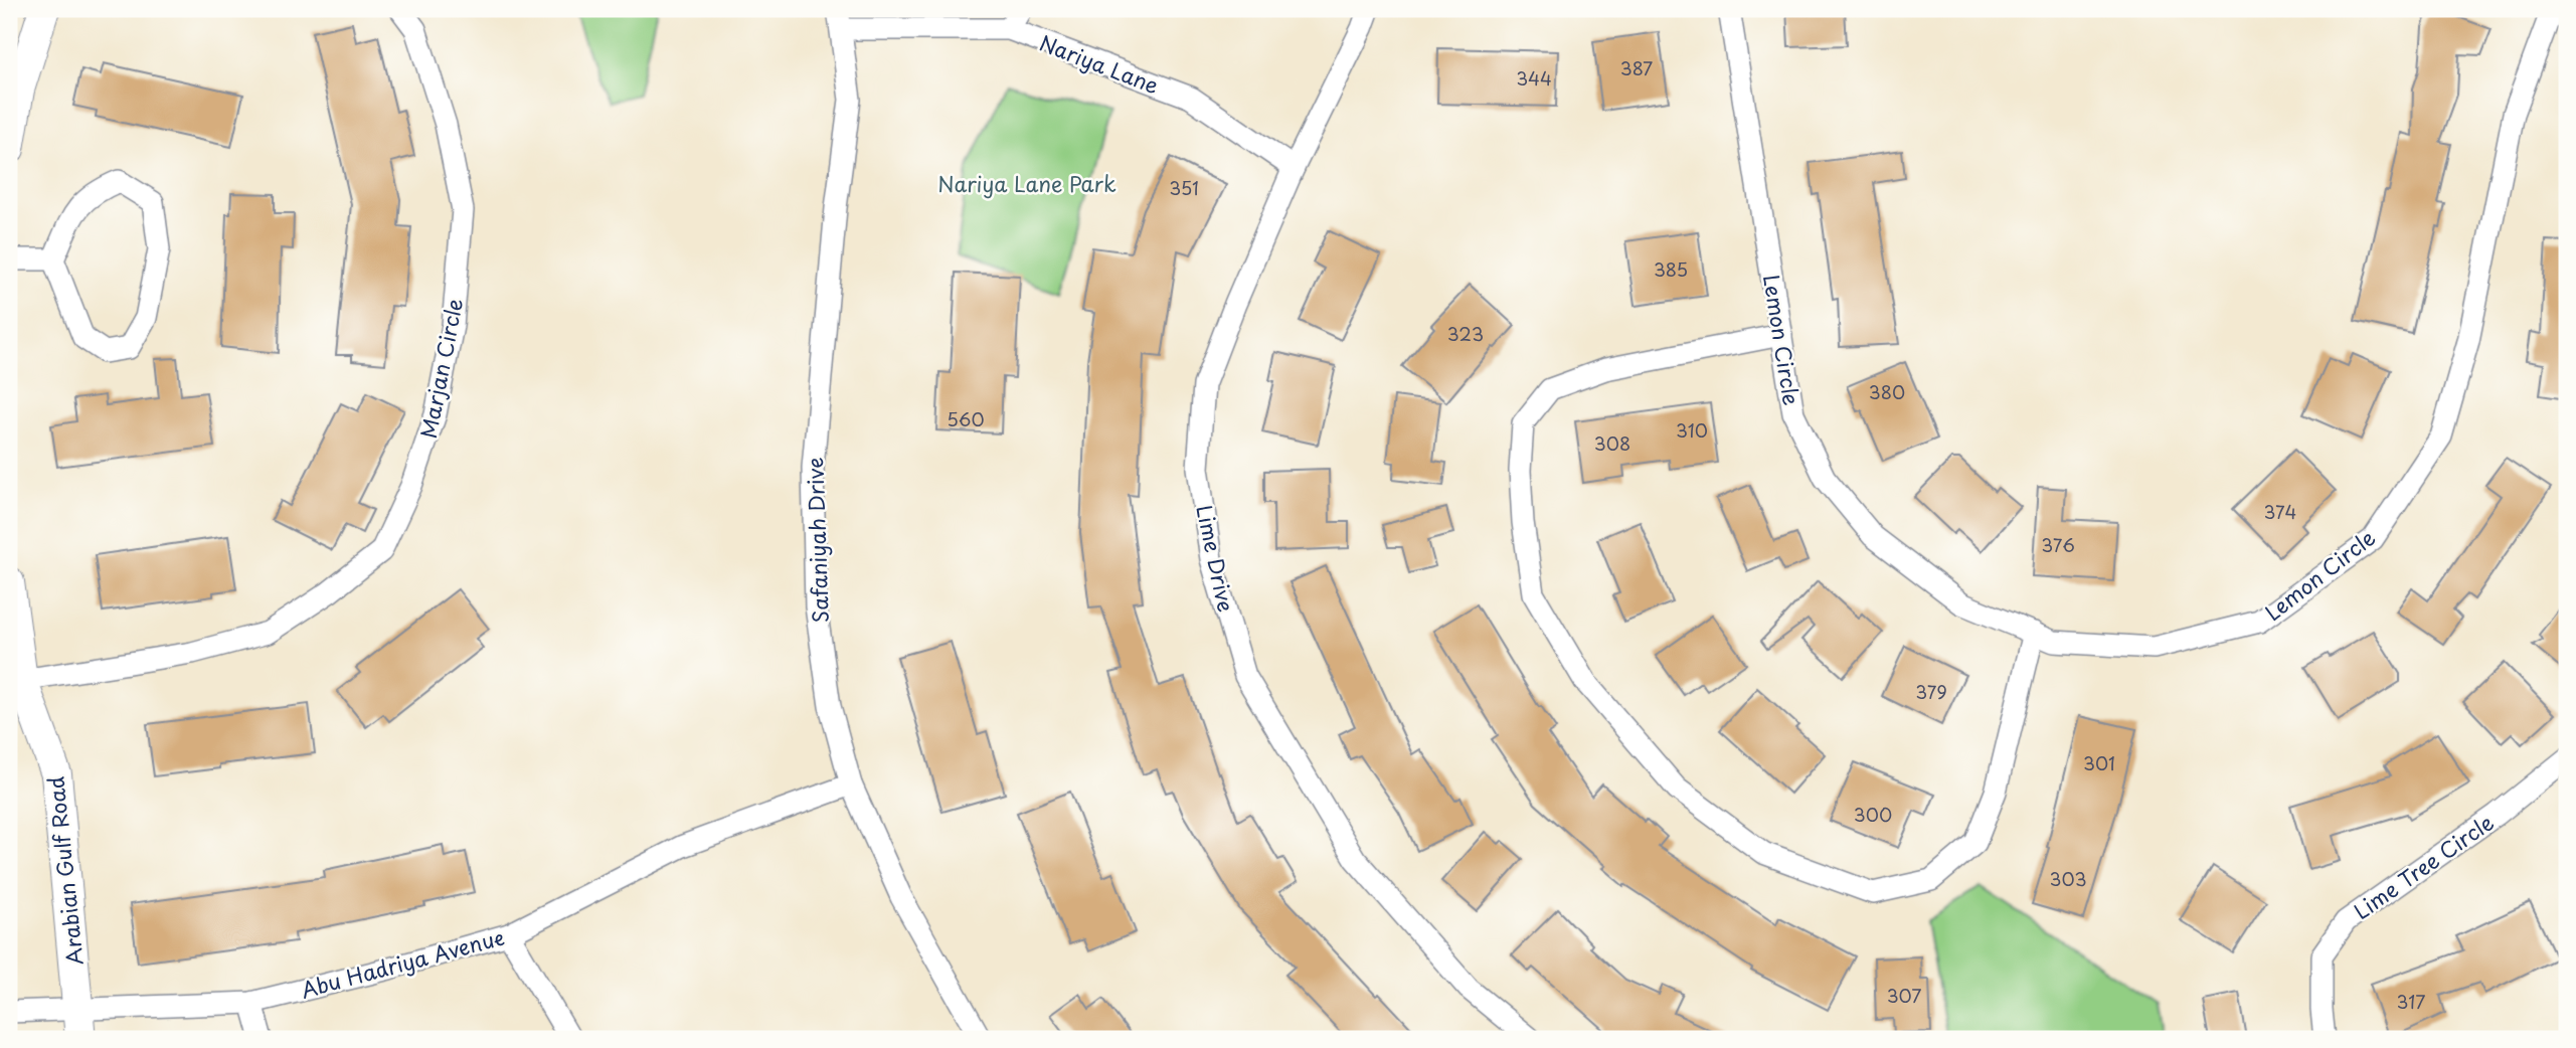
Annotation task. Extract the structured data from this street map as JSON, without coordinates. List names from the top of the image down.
{
  "streets": {
    "main road": ["Arabian Gulf Road"],
    "street": [
      "Nariya Lane",
      "Lemon Circle",
      "Marjan Circle",
      "Safaniyah Drive",
      "Lime Drive",
      "Lime Tree Circle",
      "Abu Hadriya Avenue"
    ]
  },
  "crossings": [
    ["Nariya Lane", "Safaniyah Drive"],
    ["Nariya Lane", "Lime Drive"],
    ["Marjan Circle", "Arabian Gulf Road"],
    ["Safaniyah Drive", "Abu Hadriya Avenue"],
    ["Arabian Gulf Road", "Abu Hadriya Avenue"]
  ],
  "parks": ["Nariya Lane Park"],
  "house_numbers": [
    "387",
    "344",
    "351",
    "385",
    "323",
    "380",
    "560",
    "310",
    "308",
    "374",
    "376",
    "379",
    "301",
    "300",
    "303",
    "307",
    "317"
  ]
}
